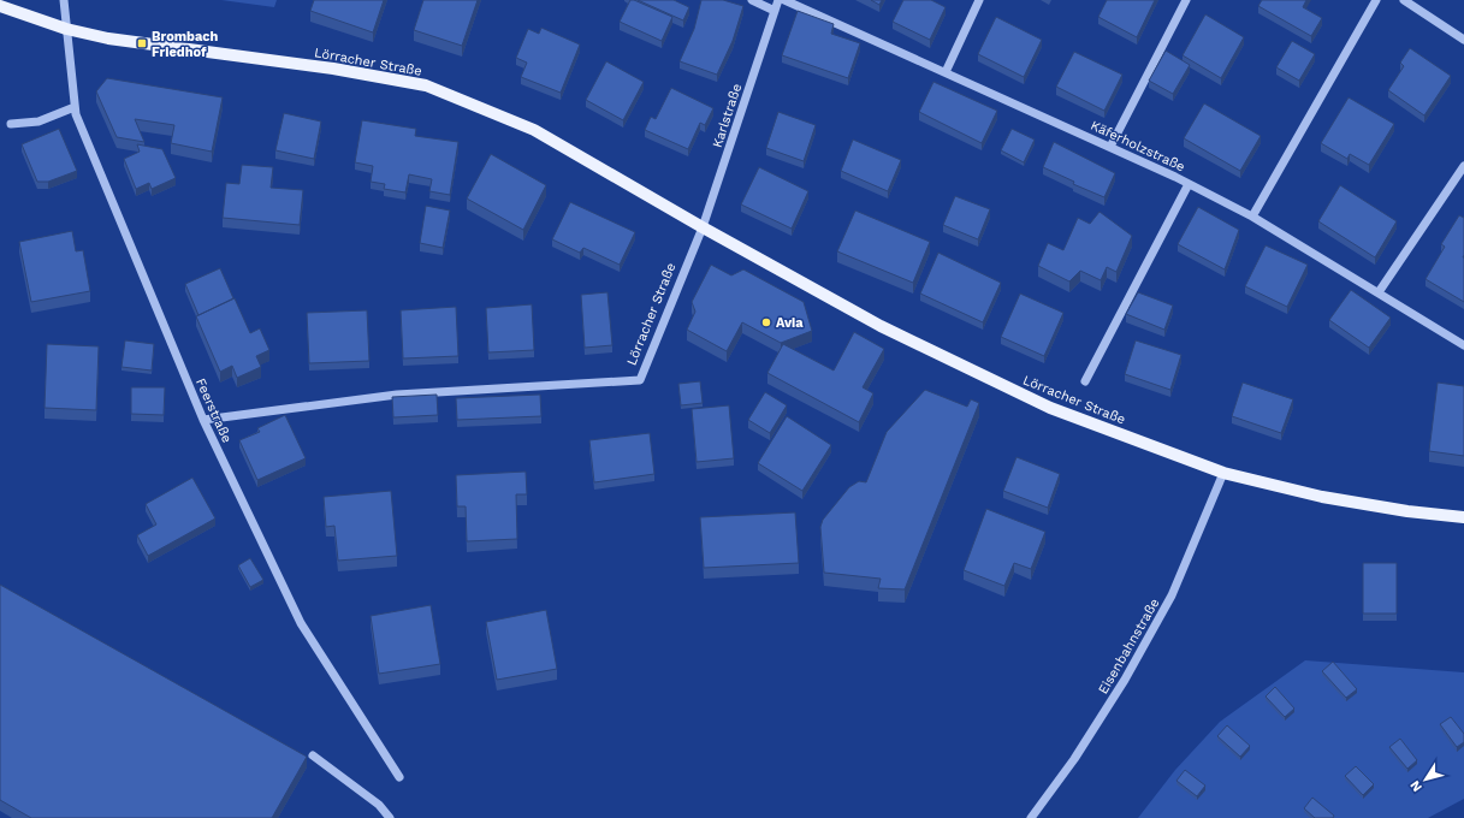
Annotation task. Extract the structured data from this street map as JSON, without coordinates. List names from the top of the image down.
{
  "streets": {
    "main road": ["Lörracher Straße"],
    "street": [
      "Karlstraße",
      "Käferholzstraße",
      "Feerstraße",
      "Eisenbahnstraße"
    ]
  },
  "crossings": [
    ["Lörracher Straße", "Karlstraße"],
    ["Lörracher Straße", "Feerstraße"],
    ["Lörracher Straße", "Eisenbahnstraße"]
  ],
  "places": {
    "transit": ["Brombach Friedhof"],
    "other": ["Avia"]
  },
  "north": "bottom left"
}
